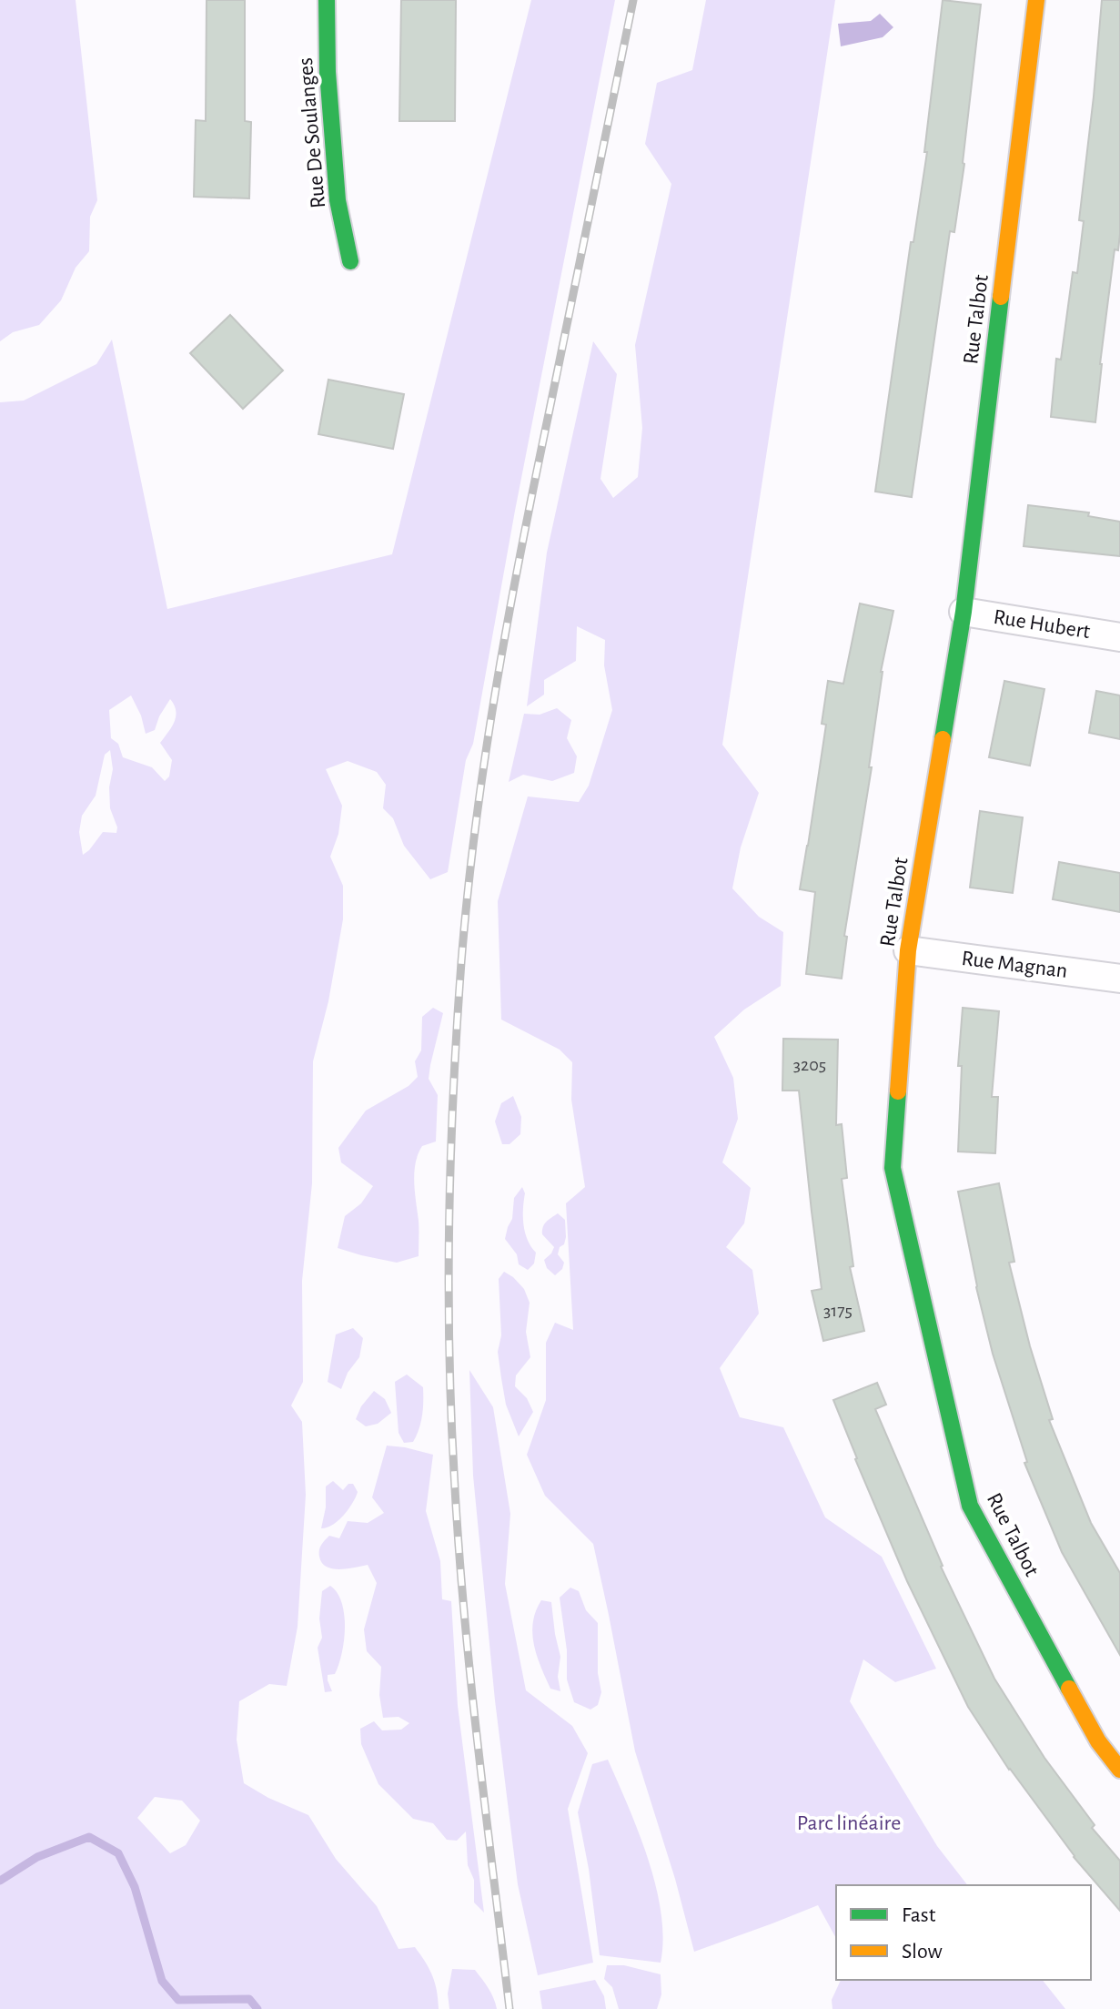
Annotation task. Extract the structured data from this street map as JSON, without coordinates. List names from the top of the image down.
{
  "streets": {
    "street": [
      "Rue De Soulanges",
      "Rue Talbot",
      "Rue Hubert",
      "Rue Magnan"
    ]
  },
  "crossings": [
    ["Rue Talbot", "Rue Hubert"],
    ["Rue Talbot", "Rue Magnan"]
  ],
  "parks": ["Parc linéaire"],
  "house_numbers": ["3205", "3175"],
  "legend": ["Fast", "Slow"]
}
